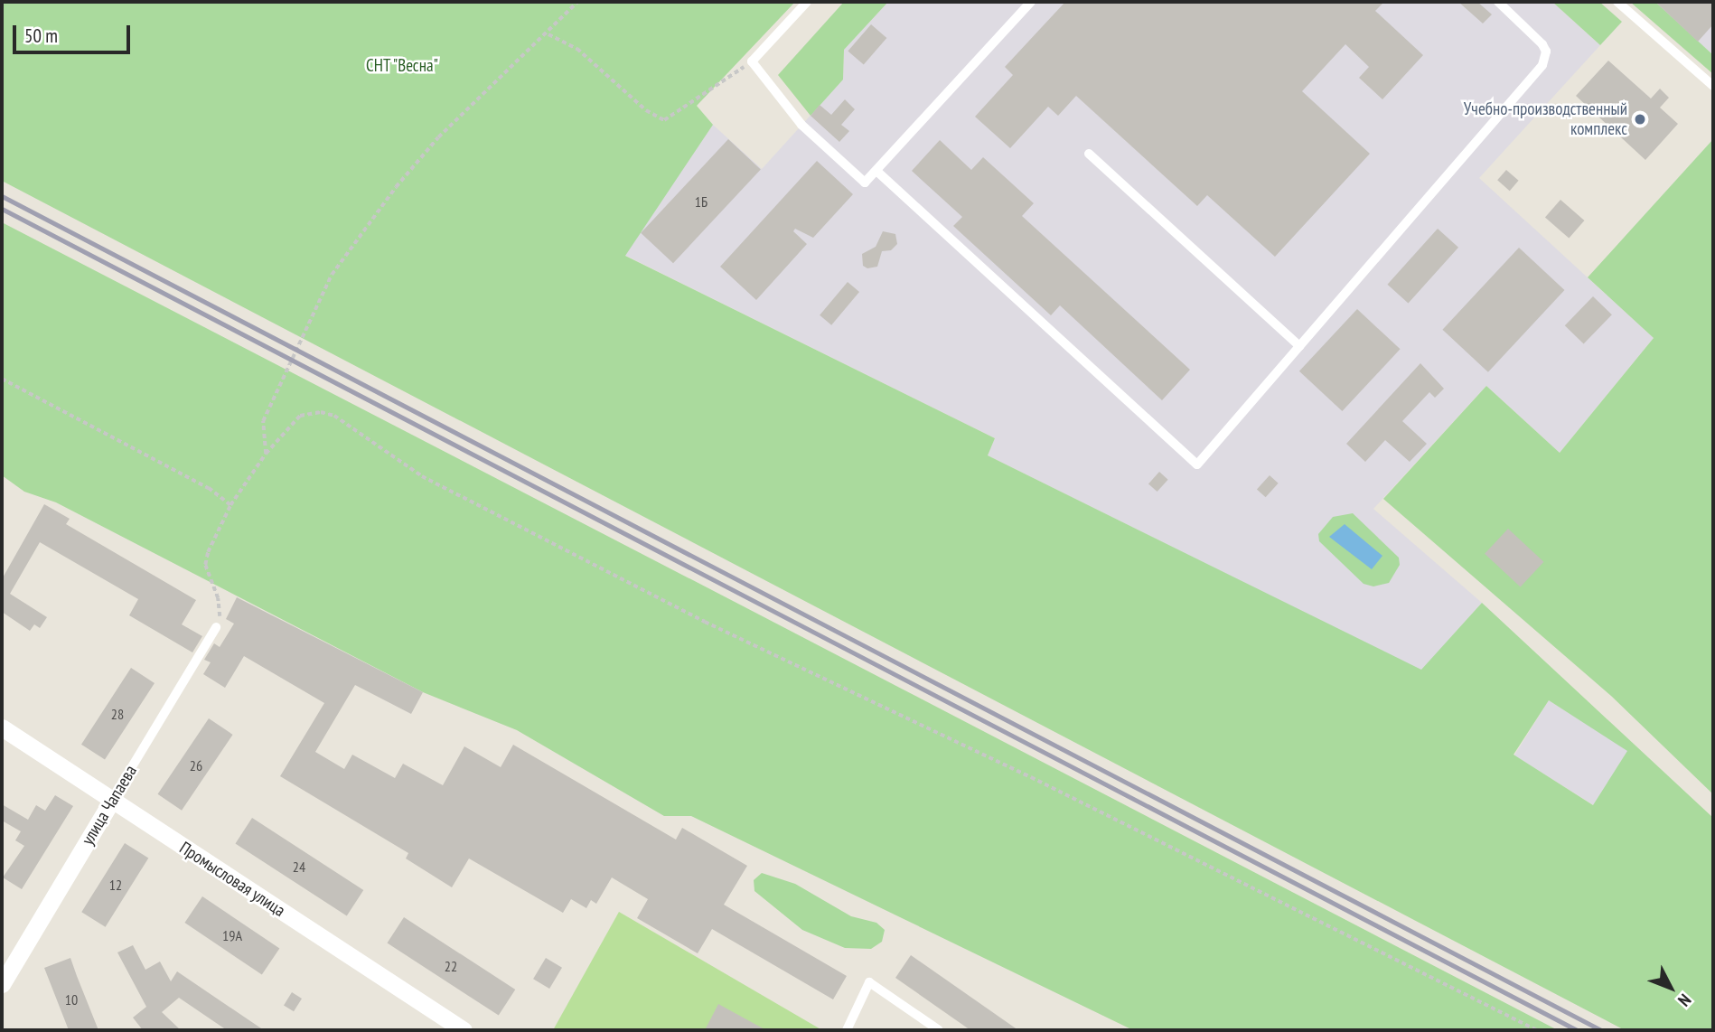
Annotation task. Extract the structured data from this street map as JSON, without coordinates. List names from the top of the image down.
{
  "streets": {
    "street": ["улица Чапаева", "Промысловая улица"]
  },
  "crossings": [
    ["улица Чапаева", "Промысловая улица"]
  ],
  "parks": ["СНТ \"Весна\""],
  "places": ["Учебно-производственный комплекс"],
  "house_numbers": [
    "1Б",
    "28",
    "26",
    "24",
    "12",
    "19А",
    "22",
    "10"
  ],
  "scale_bar": "50 m",
  "north": "bottom right"
}
